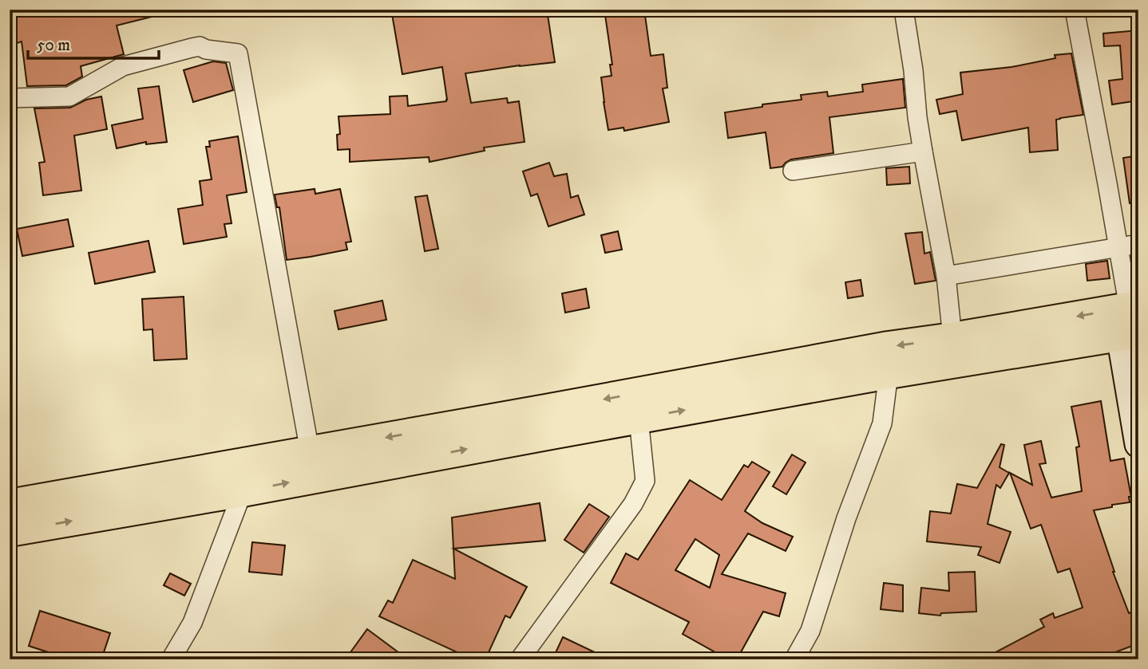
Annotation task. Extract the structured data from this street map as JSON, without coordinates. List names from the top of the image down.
{
  "scale_bar": "50 m"
}
